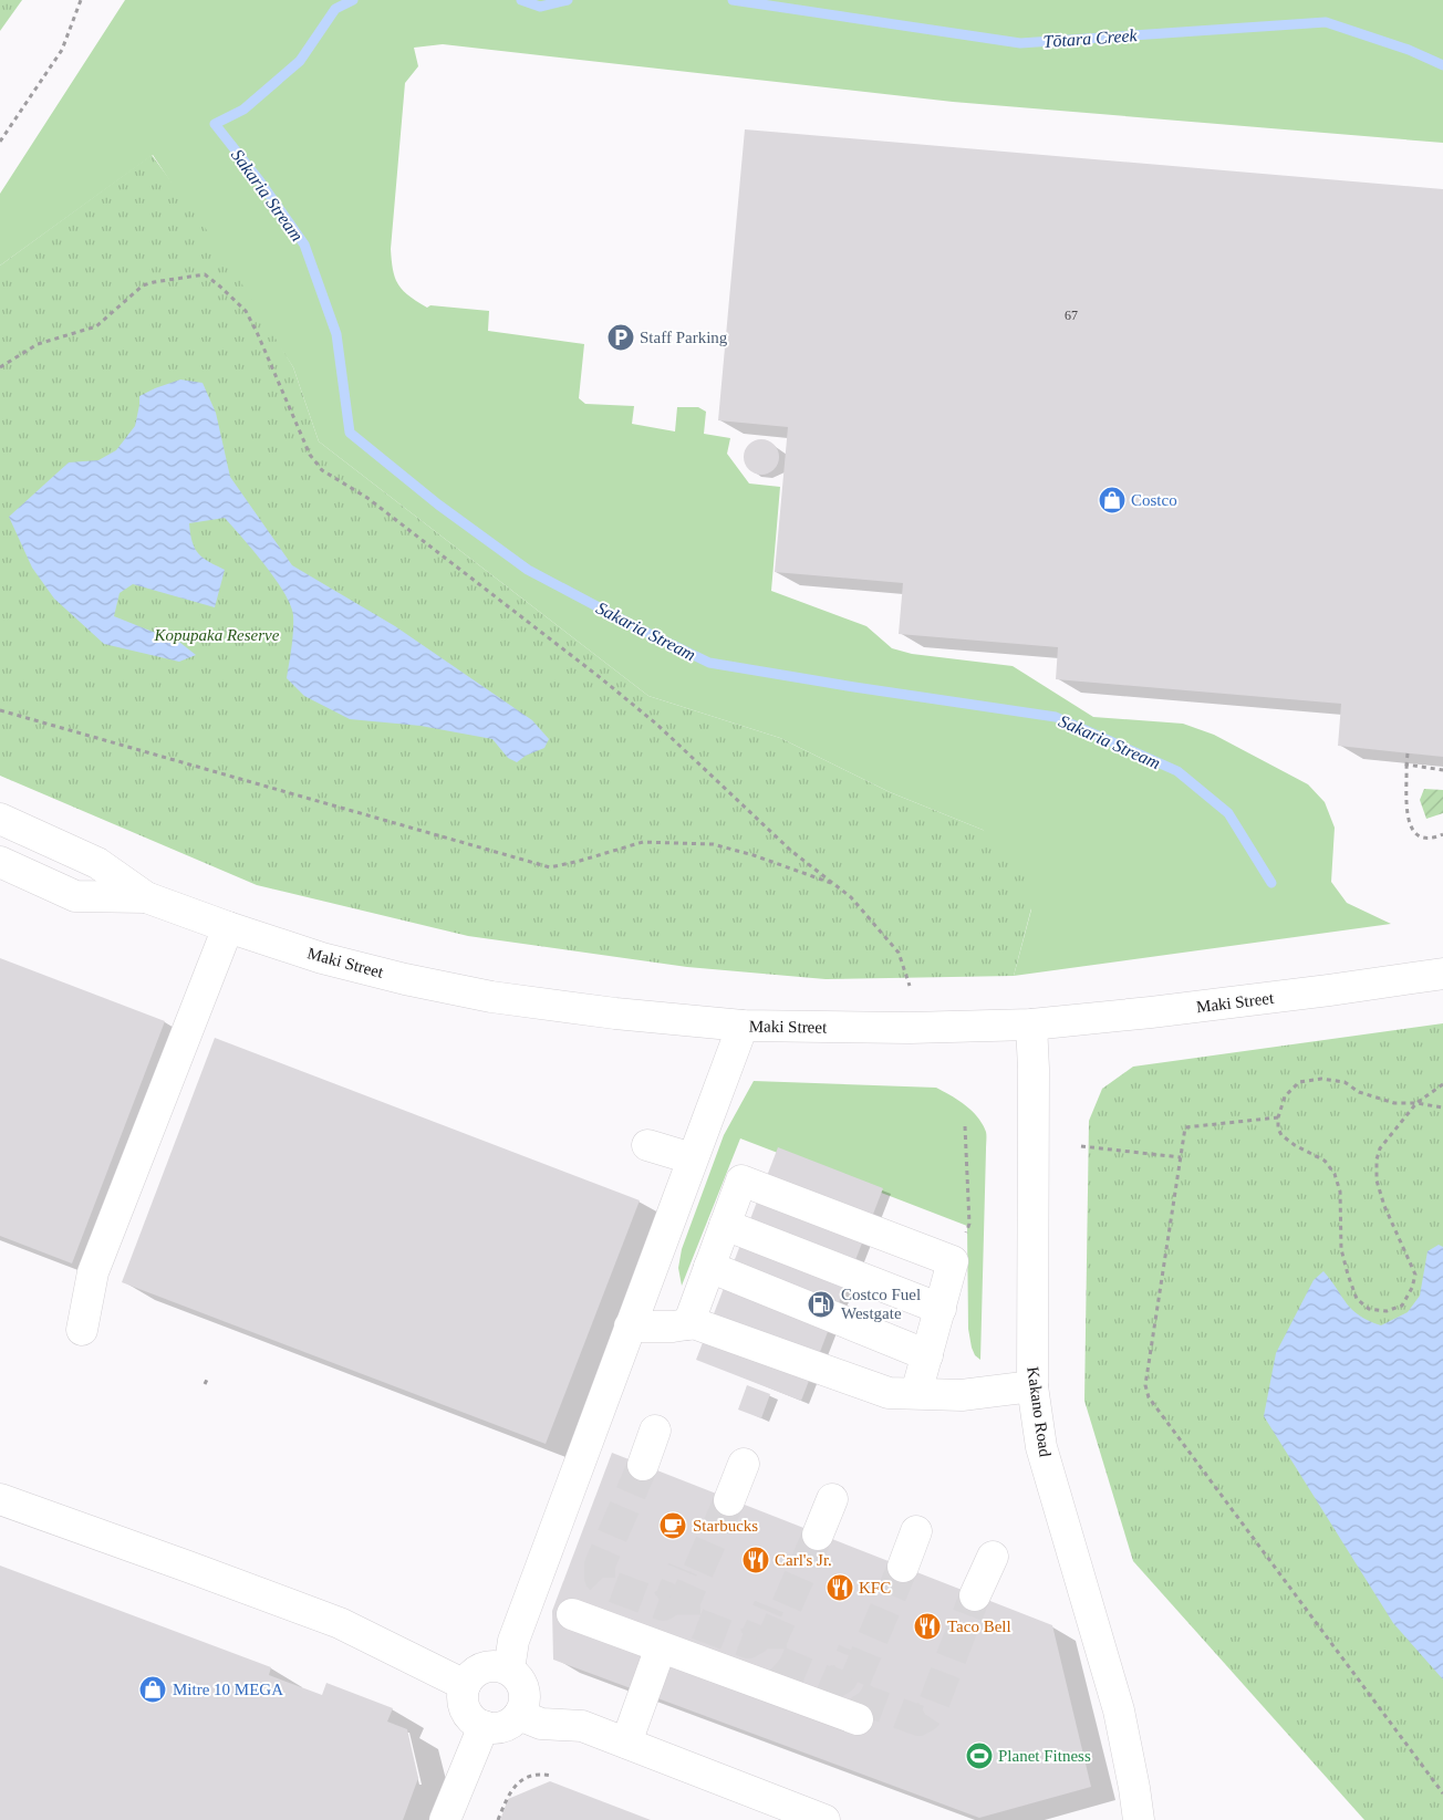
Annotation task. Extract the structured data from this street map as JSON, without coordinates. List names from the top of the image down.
{
  "streets": {
    "street": ["Maki Street", "Kakano Road"]
  },
  "crossings": [
    ["Maki Street", "Kakano Road"]
  ],
  "water": ["Tōtara Creek", "Sakaria Stream"],
  "parks": ["Kopupaka Reserve"],
  "places": {
    "parking": ["Staff Parking"],
    "shop": ["Costco", "Mitre 10 MEGA"],
    "fuel station": ["Costco Fuel Westgate"],
    "cafe": ["Starbucks"],
    "restaurant": ["Carl's Jr.", "KFC", "Taco Bell"],
    "sports": ["Planet Fitness"]
  },
  "house_numbers": ["67"]
}
